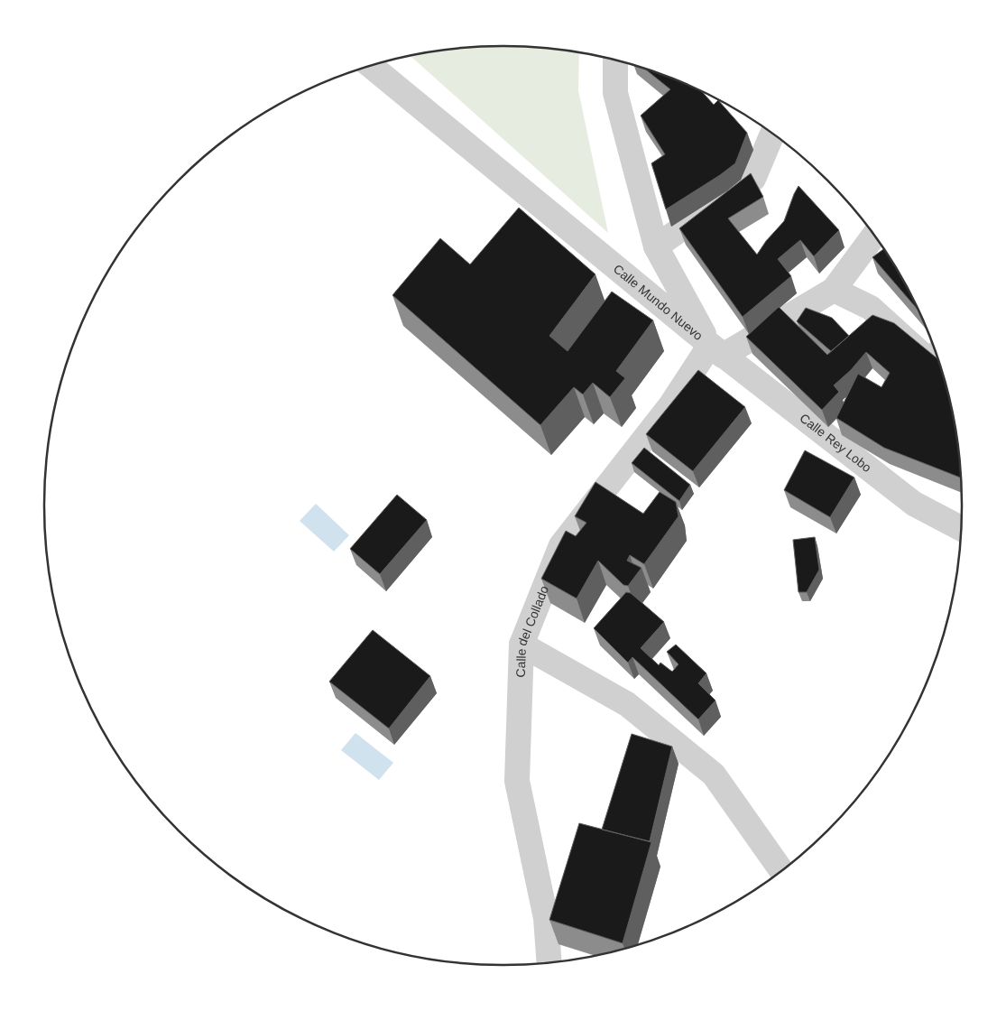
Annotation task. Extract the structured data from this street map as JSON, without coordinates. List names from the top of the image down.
{
  "streets": {
    "street": ["Calle Mundo Nuevo", "Calle Rey Lobo", "Calle del Collado"]
  },
  "crossings": [
    ["Calle Mundo Nuevo", "Calle Rey Lobo"],
    ["Calle Mundo Nuevo", "Calle del Collado"],
    ["Calle Rey Lobo", "Calle del Collado"]
  ]
}
